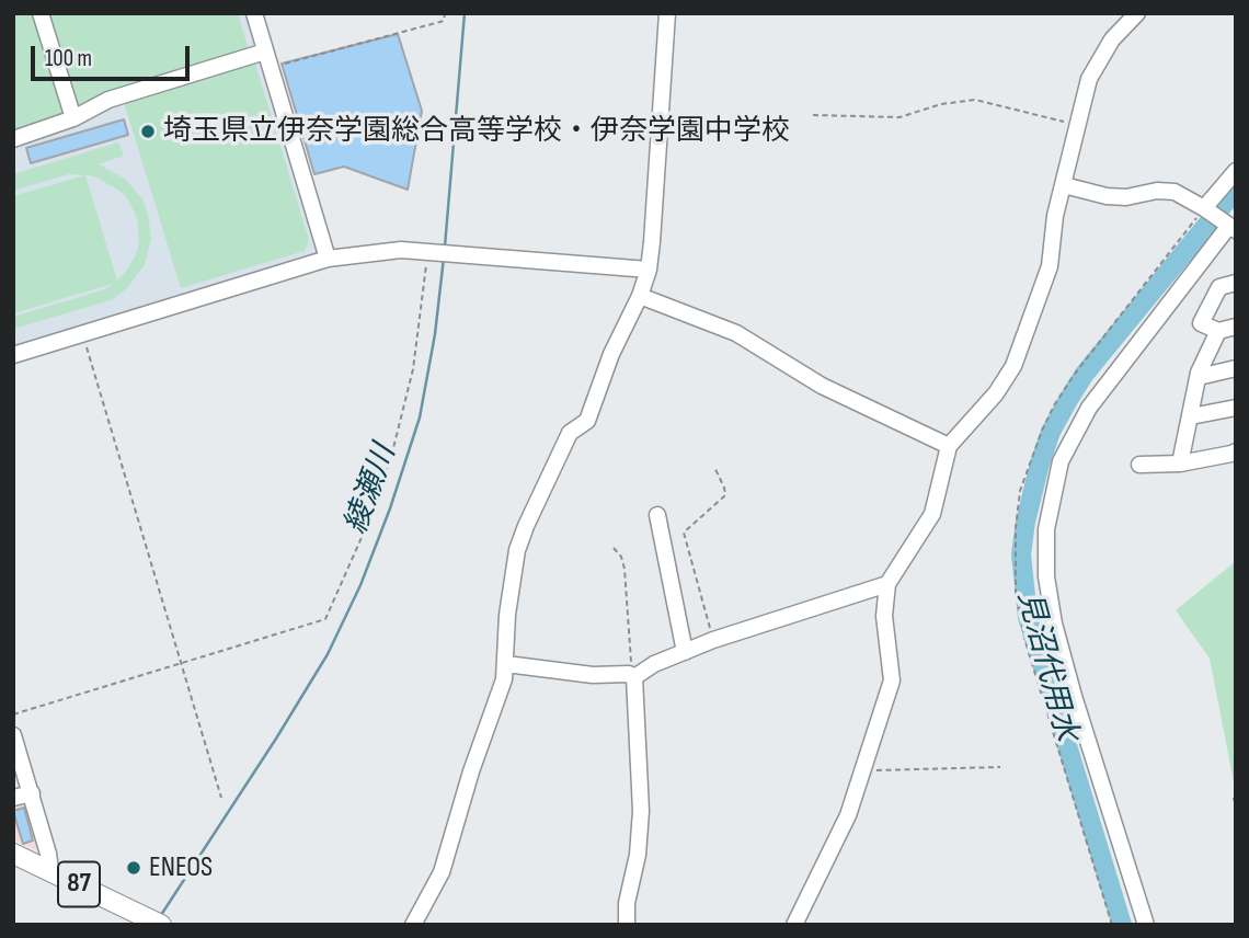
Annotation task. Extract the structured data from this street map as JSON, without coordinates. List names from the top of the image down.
{
  "streets": {
    "main road": ["87"]
  },
  "water": ["綾瀬川", "見沼代用水"],
  "places": ["埼玉県立伊奈学園総合高等学校・伊奈学園中学校", "ENEOS"],
  "scale_bar": "100 m"
}
